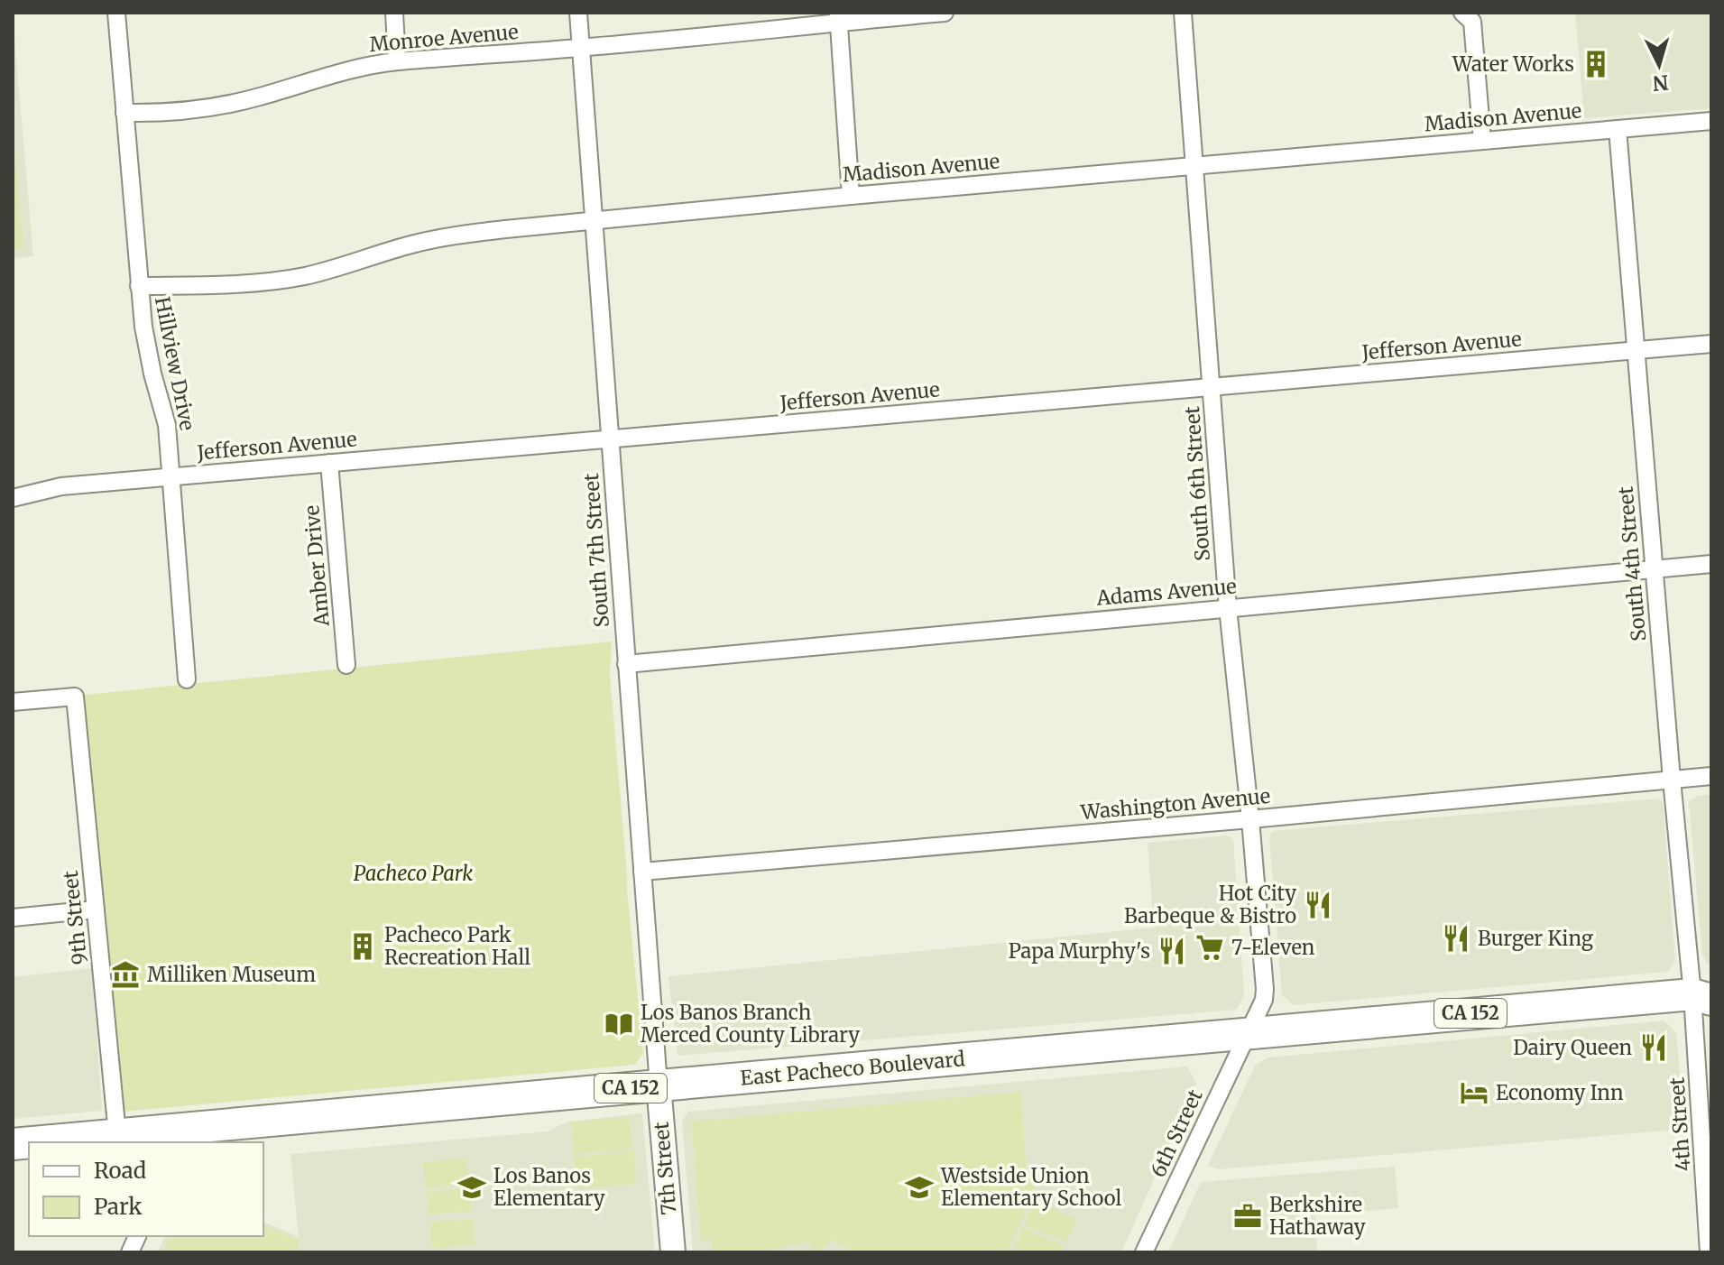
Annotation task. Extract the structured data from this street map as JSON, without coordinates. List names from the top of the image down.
{
  "streets": {
    "highway": ["CA 152", "East Pacheco Boulevard"],
    "street": [
      "Monroe Avenue",
      "Madison Avenue",
      "Jefferson Avenue",
      "Hillview Drive",
      "South 6th Street",
      "South 7th Street",
      "South 4th Street",
      "Amber Drive",
      "Adams Avenue",
      "Washington Avenue",
      "9th Street",
      "4th Street",
      "6th Street",
      "7th Street"
    ]
  },
  "crossings": [
    ["Monroe Avenue", "Hillview Drive"],
    ["Monroe Avenue", "South 7th Street"],
    ["Madison Avenue", "Hillview Drive"],
    ["Madison Avenue", "South 6th Street"],
    ["Madison Avenue", "South 7th Street"],
    ["Madison Avenue", "South 4th Street"],
    ["Jefferson Avenue", "Hillview Drive"],
    ["Jefferson Avenue", "South 6th Street"],
    ["Jefferson Avenue", "South 7th Street"],
    ["Jefferson Avenue", "South 4th Street"],
    ["Jefferson Avenue", "Amber Drive"],
    ["South 6th Street", "Adams Avenue"],
    ["South 6th Street", "Washington Avenue"],
    ["South 6th Street", "East Pacheco Boulevard"],
    ["South 6th Street", "6th Street"],
    ["South 7th Street", "Adams Avenue"],
    ["South 7th Street", "Washington Avenue"],
    ["South 7th Street", "East Pacheco Boulevard"],
    ["South 7th Street", "7th Street"],
    ["South 4th Street", "Adams Avenue"],
    ["South 4th Street", "Washington Avenue"],
    ["South 4th Street", "East Pacheco Boulevard"],
    ["South 4th Street", "4th Street"],
    ["9th Street", "East Pacheco Boulevard"],
    ["East Pacheco Boulevard", "4th Street"],
    ["East Pacheco Boulevard", "6th Street"],
    ["East Pacheco Boulevard", "7th Street"]
  ],
  "parks": ["Pacheco Park"],
  "places": {
    "building": ["Water Works", "Pacheco Park Recreation Hall"],
    "restaurant": [
      "Hot City Barbeque & Bistro",
      "Burger King",
      "Papa Murphy's",
      "Dairy Queen"
    ],
    "supermarket": ["7-Eleven"],
    "museum": ["Milliken Museum"],
    "library": ["Los Banos Branch Merced County Library"],
    "hotel": ["Economy Inn"],
    "school or university": ["Los Banos Elementary", "Westside Union Elementary School"],
    "office": ["Berkshire Hathaway"]
  },
  "legend": ["Road", "Park"],
  "north": "bottom"
}
